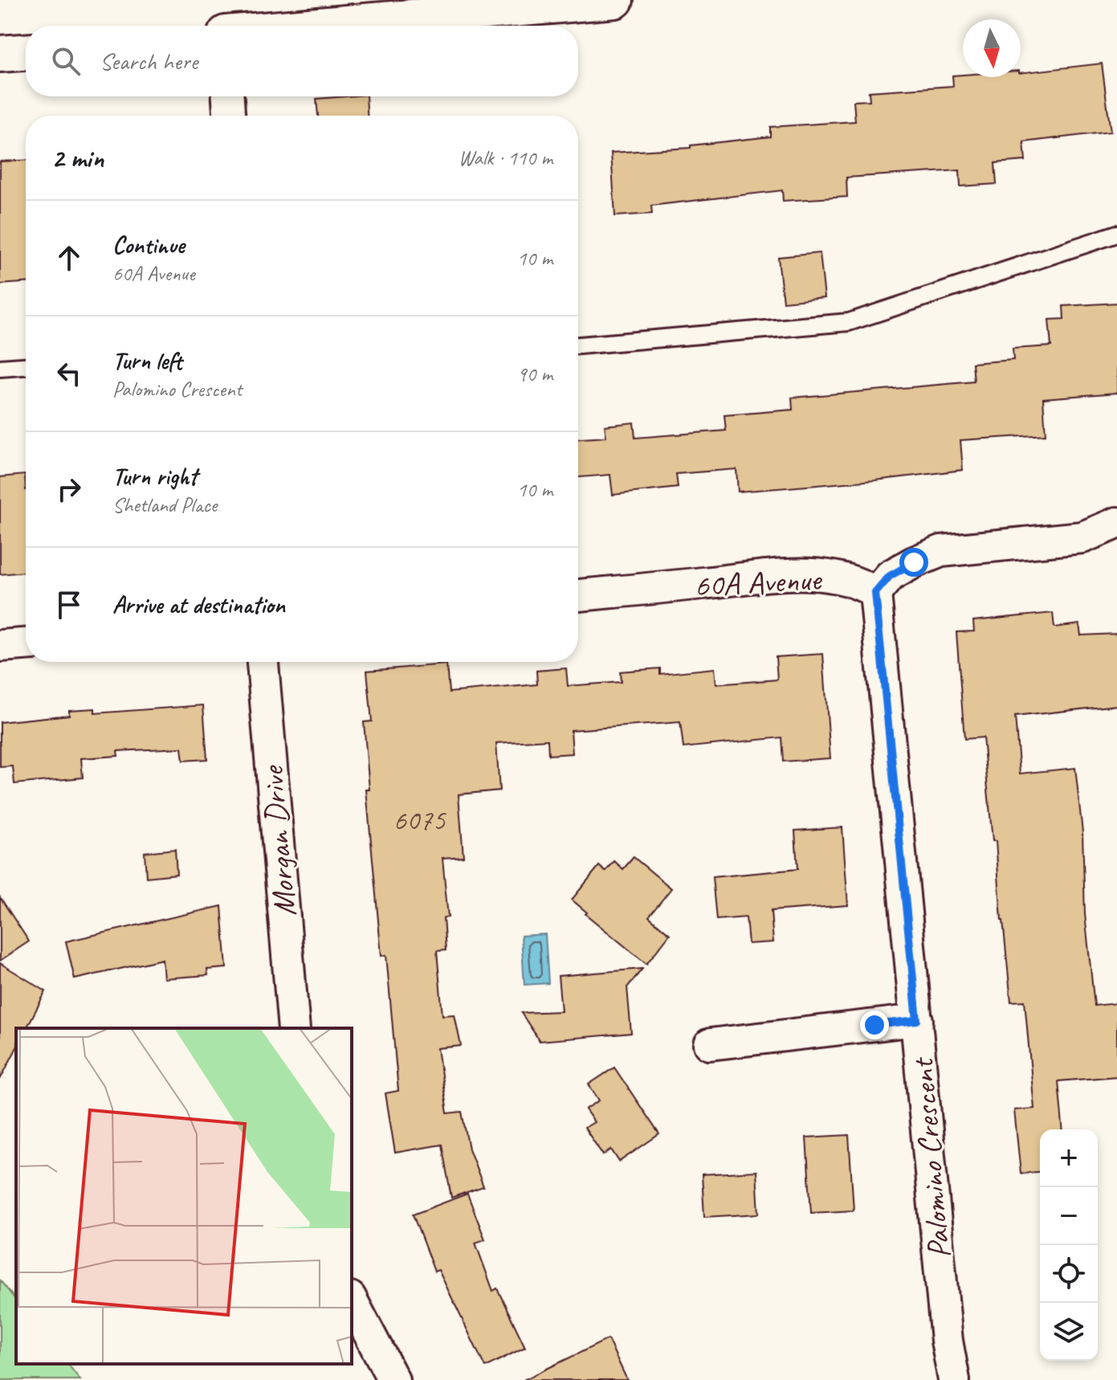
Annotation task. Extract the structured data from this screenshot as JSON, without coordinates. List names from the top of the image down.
{
  "streets": {
    "street": ["60A Avenue", "Morgan Drive", "Palomino Crescent"]
  },
  "crossings": [
    ["60A Avenue", "Palomino Crescent"]
  ],
  "house_numbers": ["6075"],
  "north": "bottom",
  "page": {
    "search": "Search here",
    "heading": ["2 min", "Walk · 110 m"],
    "list": [
      ["Continue", "60A Avenue", "10 m"],
      ["Turn left", "Palomino Crescent", "90 m"],
      ["Turn right", "Shetland Place", "10 m"],
      "Arrive at destination"
    ],
    "map_buttons": ["+", "−"]
  }
}
